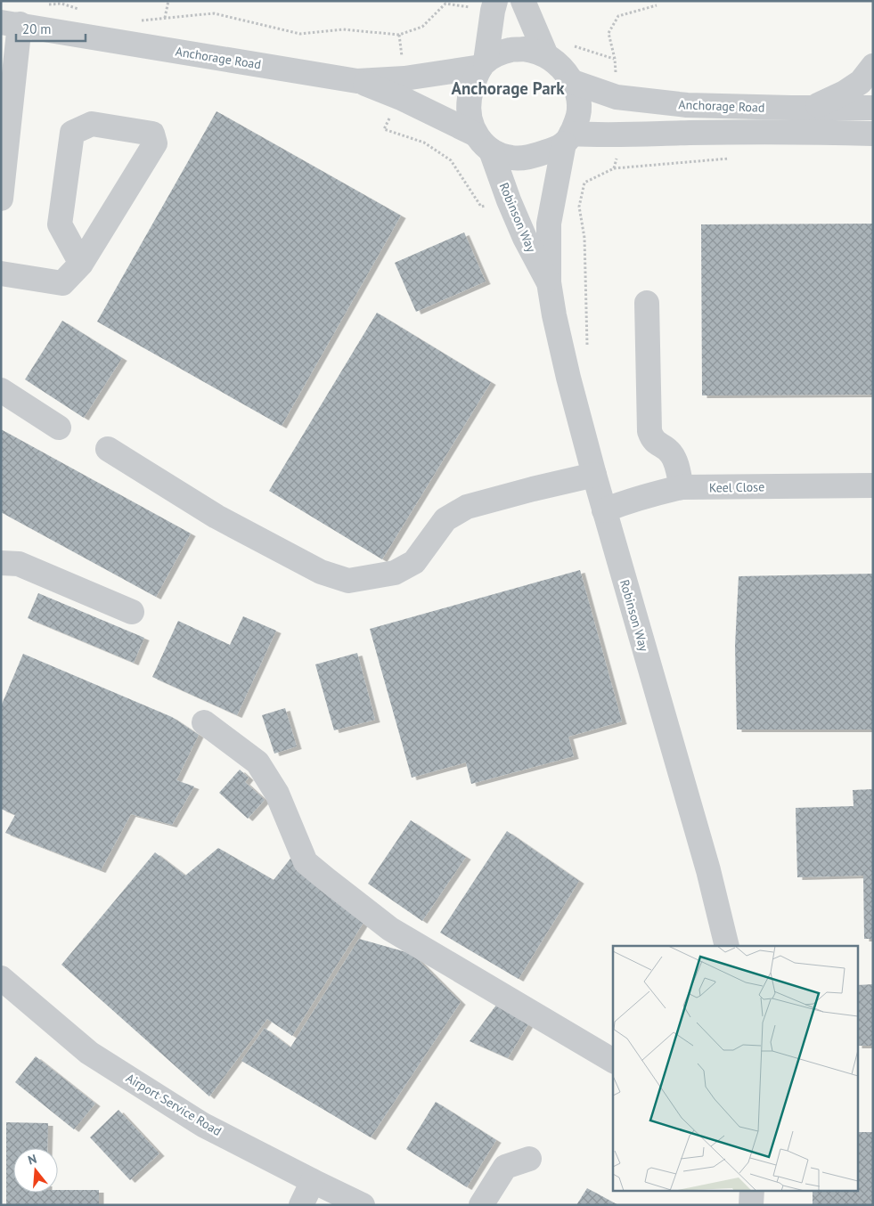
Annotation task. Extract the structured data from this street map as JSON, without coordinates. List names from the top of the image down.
{
  "streets": {
    "street": [
      "Anchorage Road",
      "Robinson Way",
      "Keel Close",
      "Airport Service Road"
    ]
  },
  "crossings": [
    ["Anchorage Road", "Robinson Way"],
    ["Robinson Way", "Keel Close"]
  ],
  "districts": ["Anchorage Park"],
  "scale_bar": "20 m",
  "north": "top"
}
